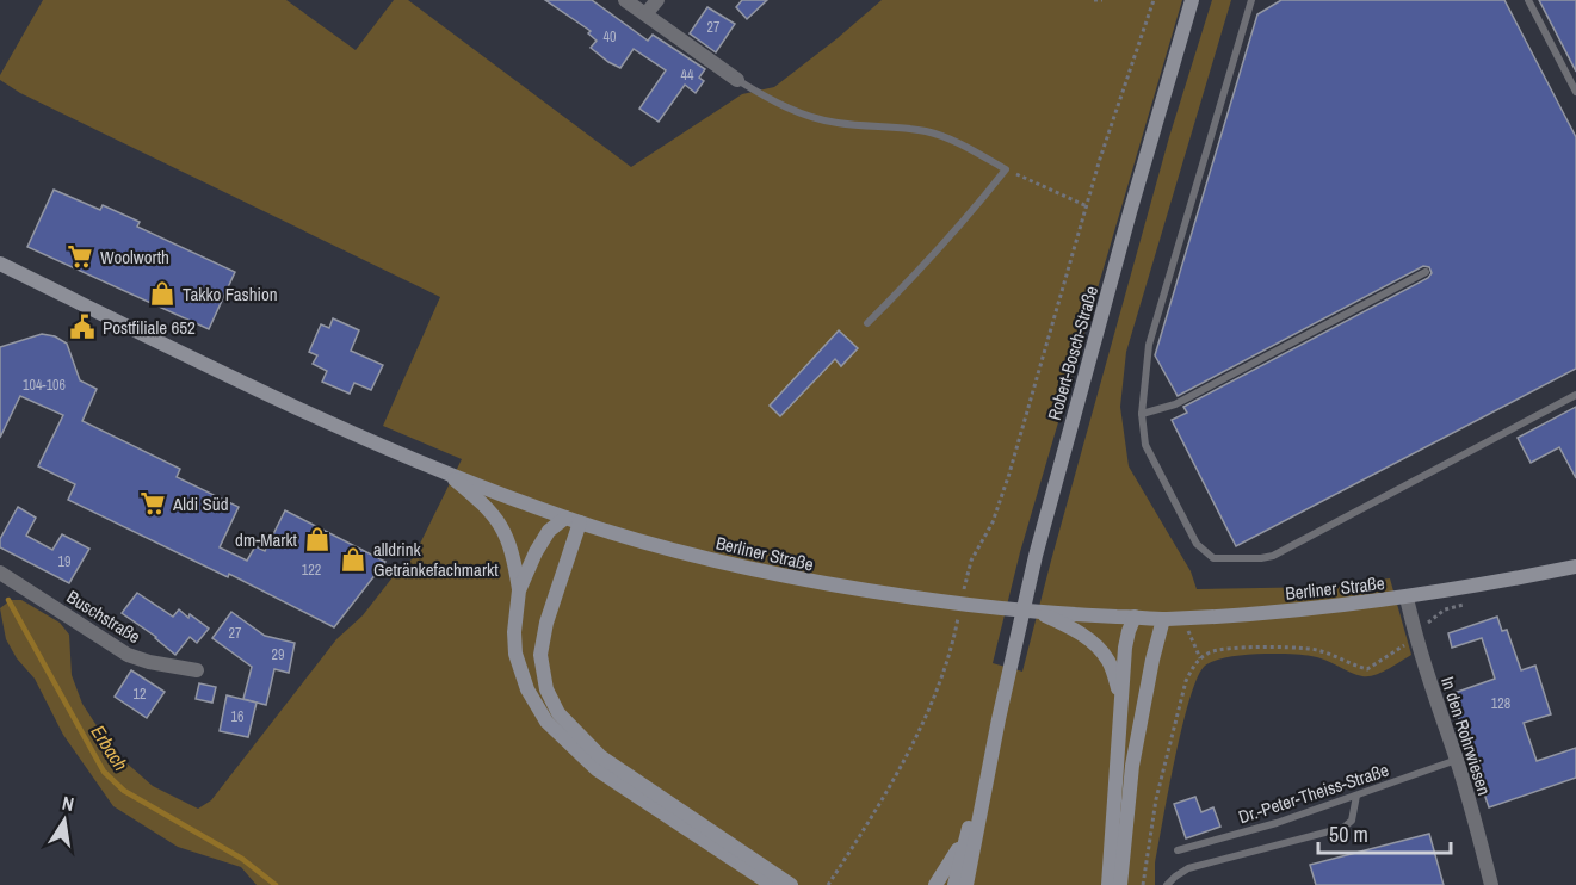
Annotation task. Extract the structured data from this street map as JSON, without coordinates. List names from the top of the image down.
{
  "streets": {
    "main road": ["Robert-Bosch-Straße", "Berliner Straße"],
    "street": ["Buschstraße", "In den Rohrwiesen"],
    "lane": ["Dr.-Peter-Theiss-Straße"]
  },
  "crossings": [
    ["Berliner Straße", "In den Rohrwiesen"],
    ["In den Rohrwiesen", "Dr.-Peter-Theiss-Straße"]
  ],
  "water": ["Erbach"],
  "places": {
    "supermarket": ["Woolworth", "Aldi Süd"],
    "shop": ["Takko Fashion", "dm-Markt", "alldrink Getränkefachmarkt"],
    "public building": ["Postfiliale 652"]
  },
  "house_numbers": [
    "27",
    "40",
    "44",
    "104-106",
    "19",
    "122",
    "27",
    "29",
    "12",
    "128",
    "16"
  ],
  "scale_bar": "50 m",
  "north": "top"
}
